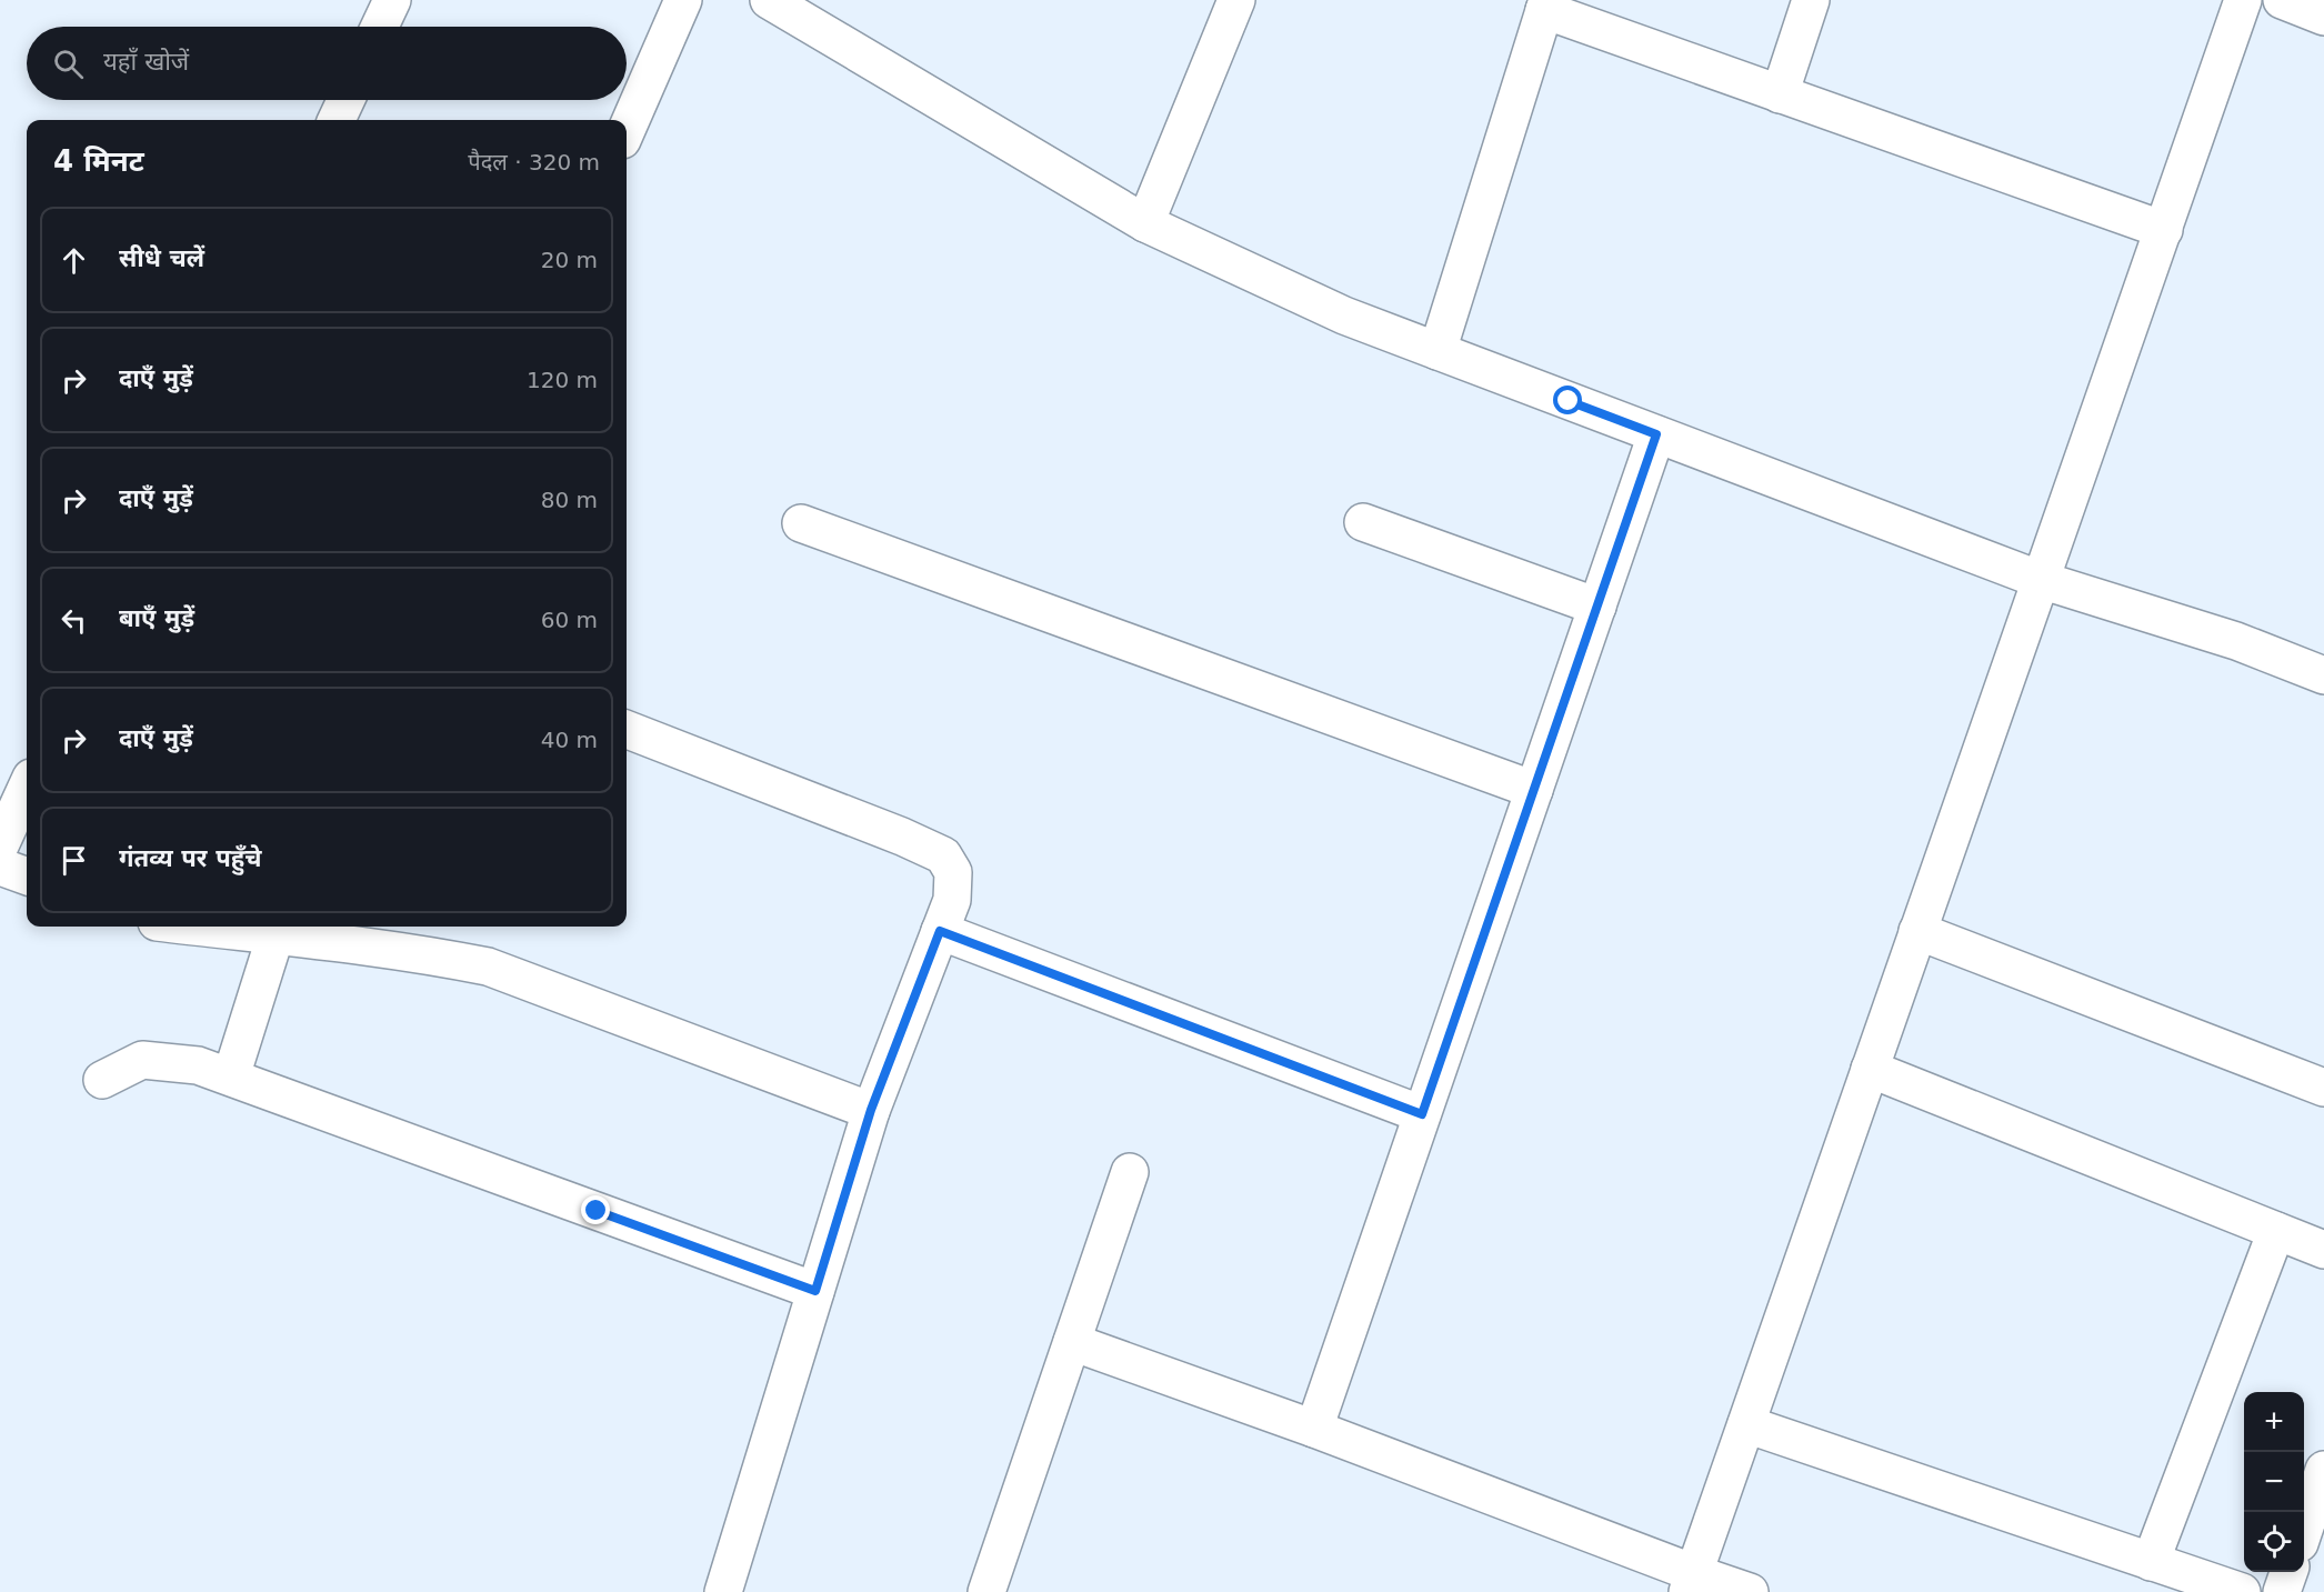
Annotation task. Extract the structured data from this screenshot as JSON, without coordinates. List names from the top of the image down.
{
  "page": {
    "search": "यहाँ खोजें",
    "heading": ["4 मिनट", "पैदल · 320 m"],
    "list": [
      ["सीधे चलें", "20 m"],
      ["दाएँ मुड़ें", "120 m"],
      ["दाएँ मुड़ें", "80 m"],
      ["बाएँ मुड़ें", "60 m"],
      ["दाएँ मुड़ें", "40 m"],
      "गंतव्य पर पहुँचे"
    ],
    "map_buttons": ["+", "−"]
  }
}
